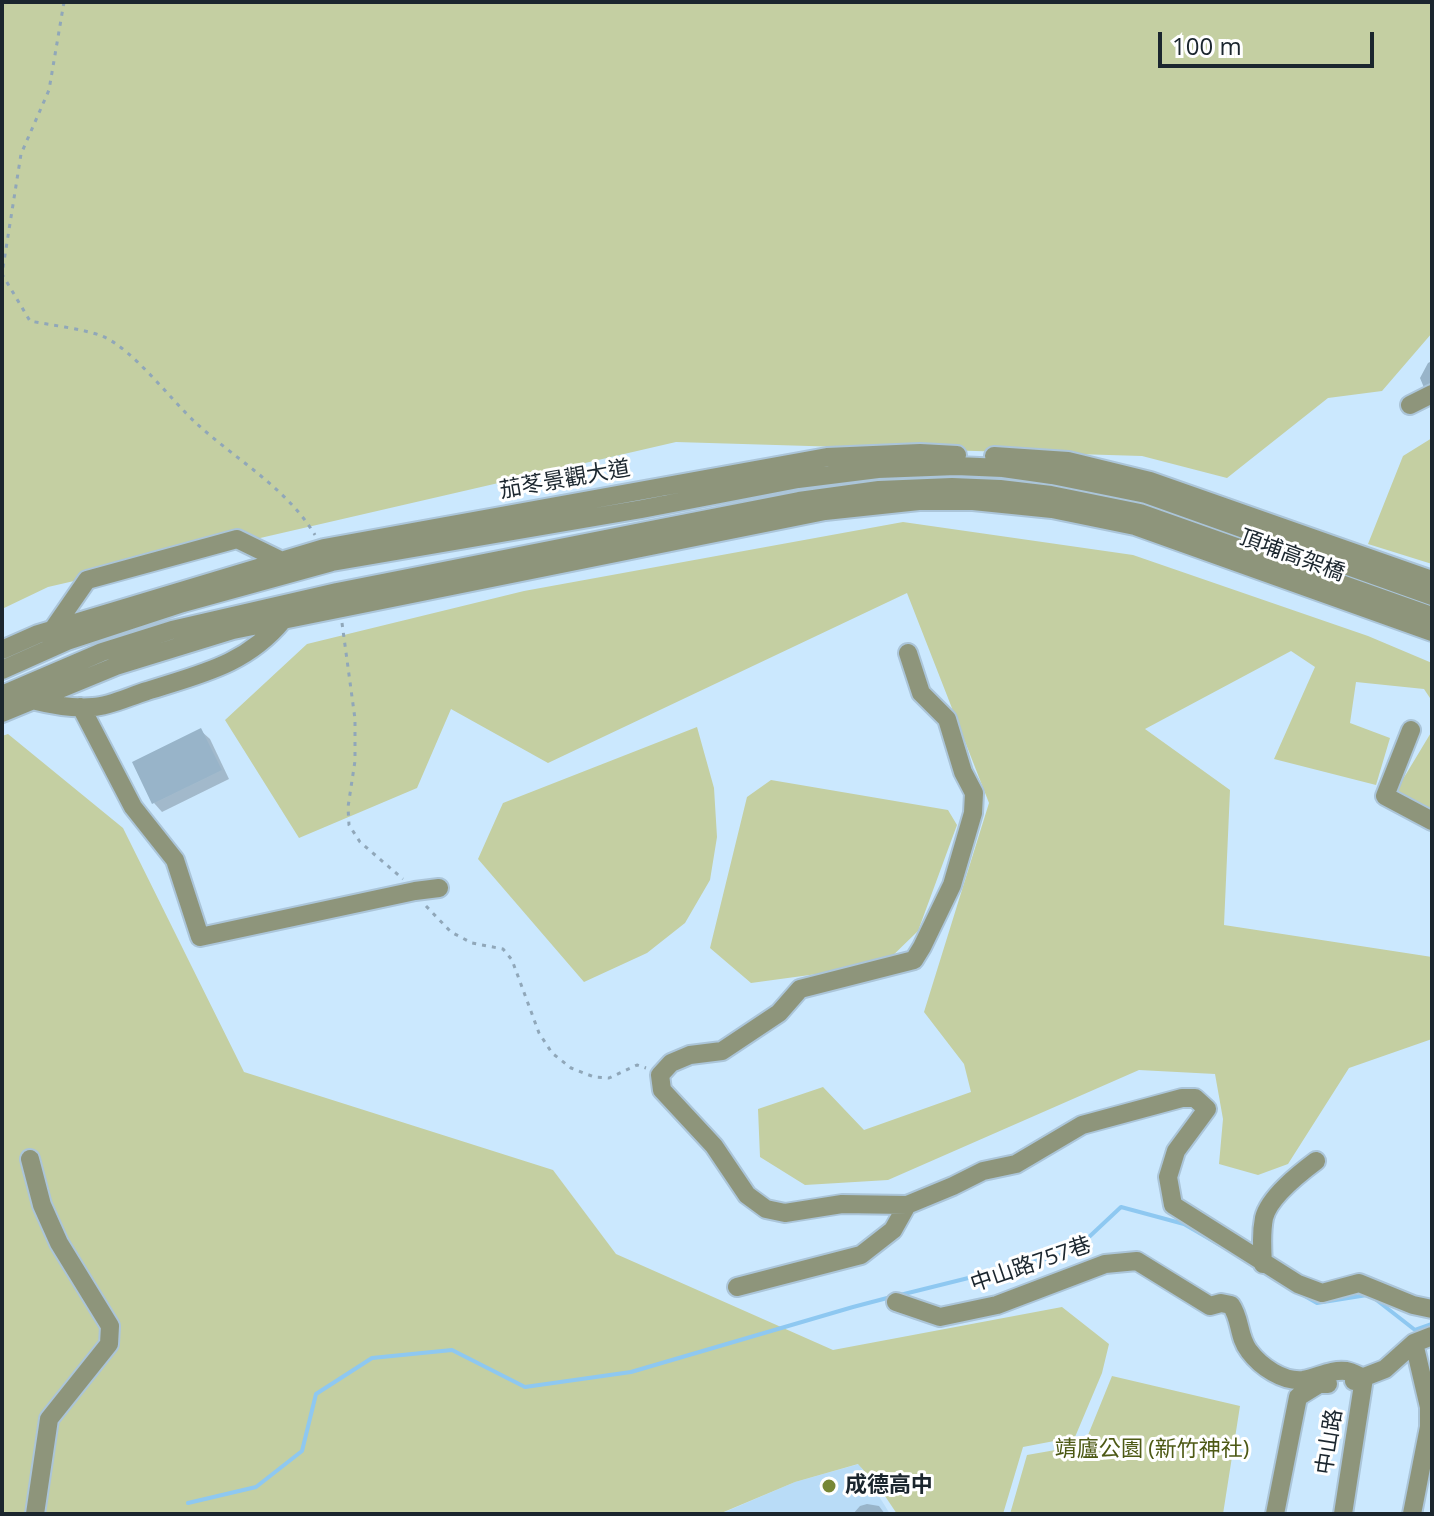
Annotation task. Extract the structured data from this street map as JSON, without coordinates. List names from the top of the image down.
{
  "streets": {
    "street": [
      "茄苳景觀大道",
      "頂埔高架橋",
      "中山路757巷",
      "中山路"
    ]
  },
  "crossings": [
    ["茄苳景觀大道", "頂埔高架橋"],
    ["中山路757巷", "中山路"]
  ],
  "parks": ["靖廬公園 (新竹神社)"],
  "places": ["成德高中"],
  "scale_bar": "100 m"
}
